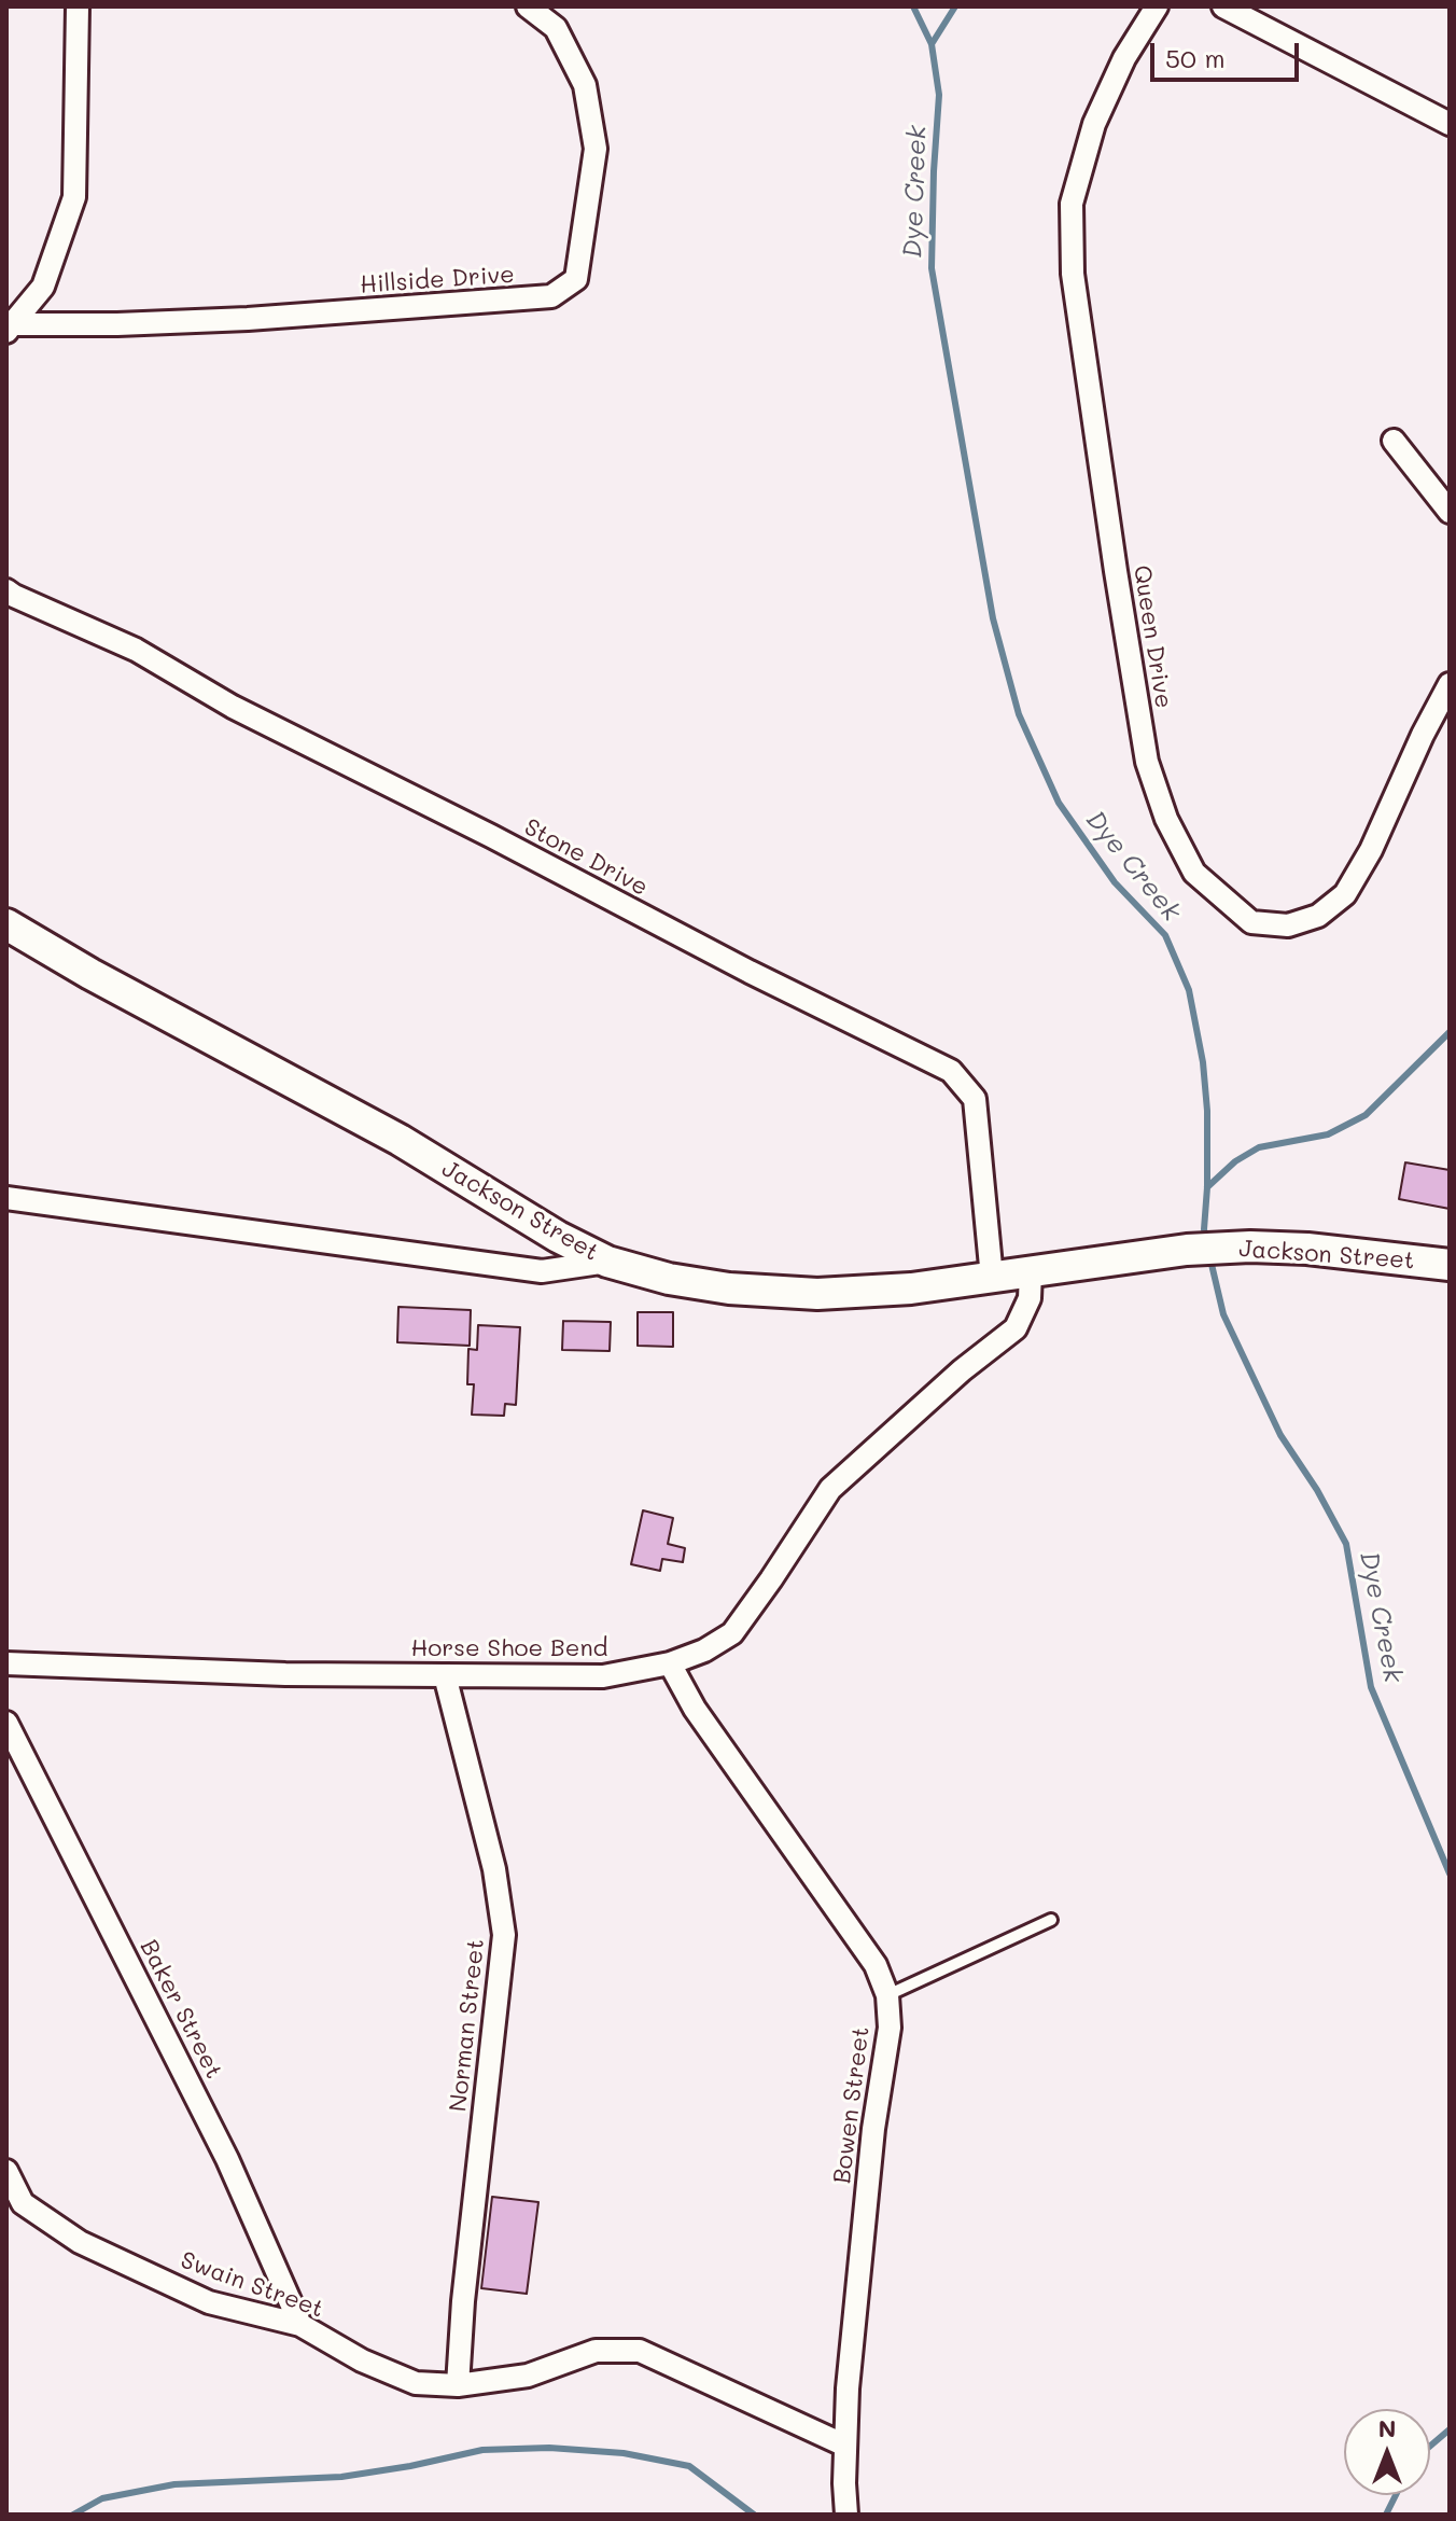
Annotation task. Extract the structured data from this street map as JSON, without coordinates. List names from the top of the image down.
{
  "streets": {
    "street": [
      "Hillside Drive",
      "Queen Drive",
      "Stone Drive",
      "Jackson Street",
      "Horse Shoe Bend",
      "Baker Street",
      "Norman Street",
      "Bowen Street",
      "Swain Street"
    ]
  },
  "crossings": [
    ["Stone Drive", "Jackson Street"],
    ["Jackson Street", "Horse Shoe Bend"],
    ["Horse Shoe Bend", "Norman Street"],
    ["Horse Shoe Bend", "Bowen Street"],
    ["Baker Street", "Swain Street"],
    ["Norman Street", "Swain Street"],
    ["Bowen Street", "Swain Street"]
  ],
  "water": ["Dye Creek"],
  "scale_bar": "50 m",
  "north": "top"
}
